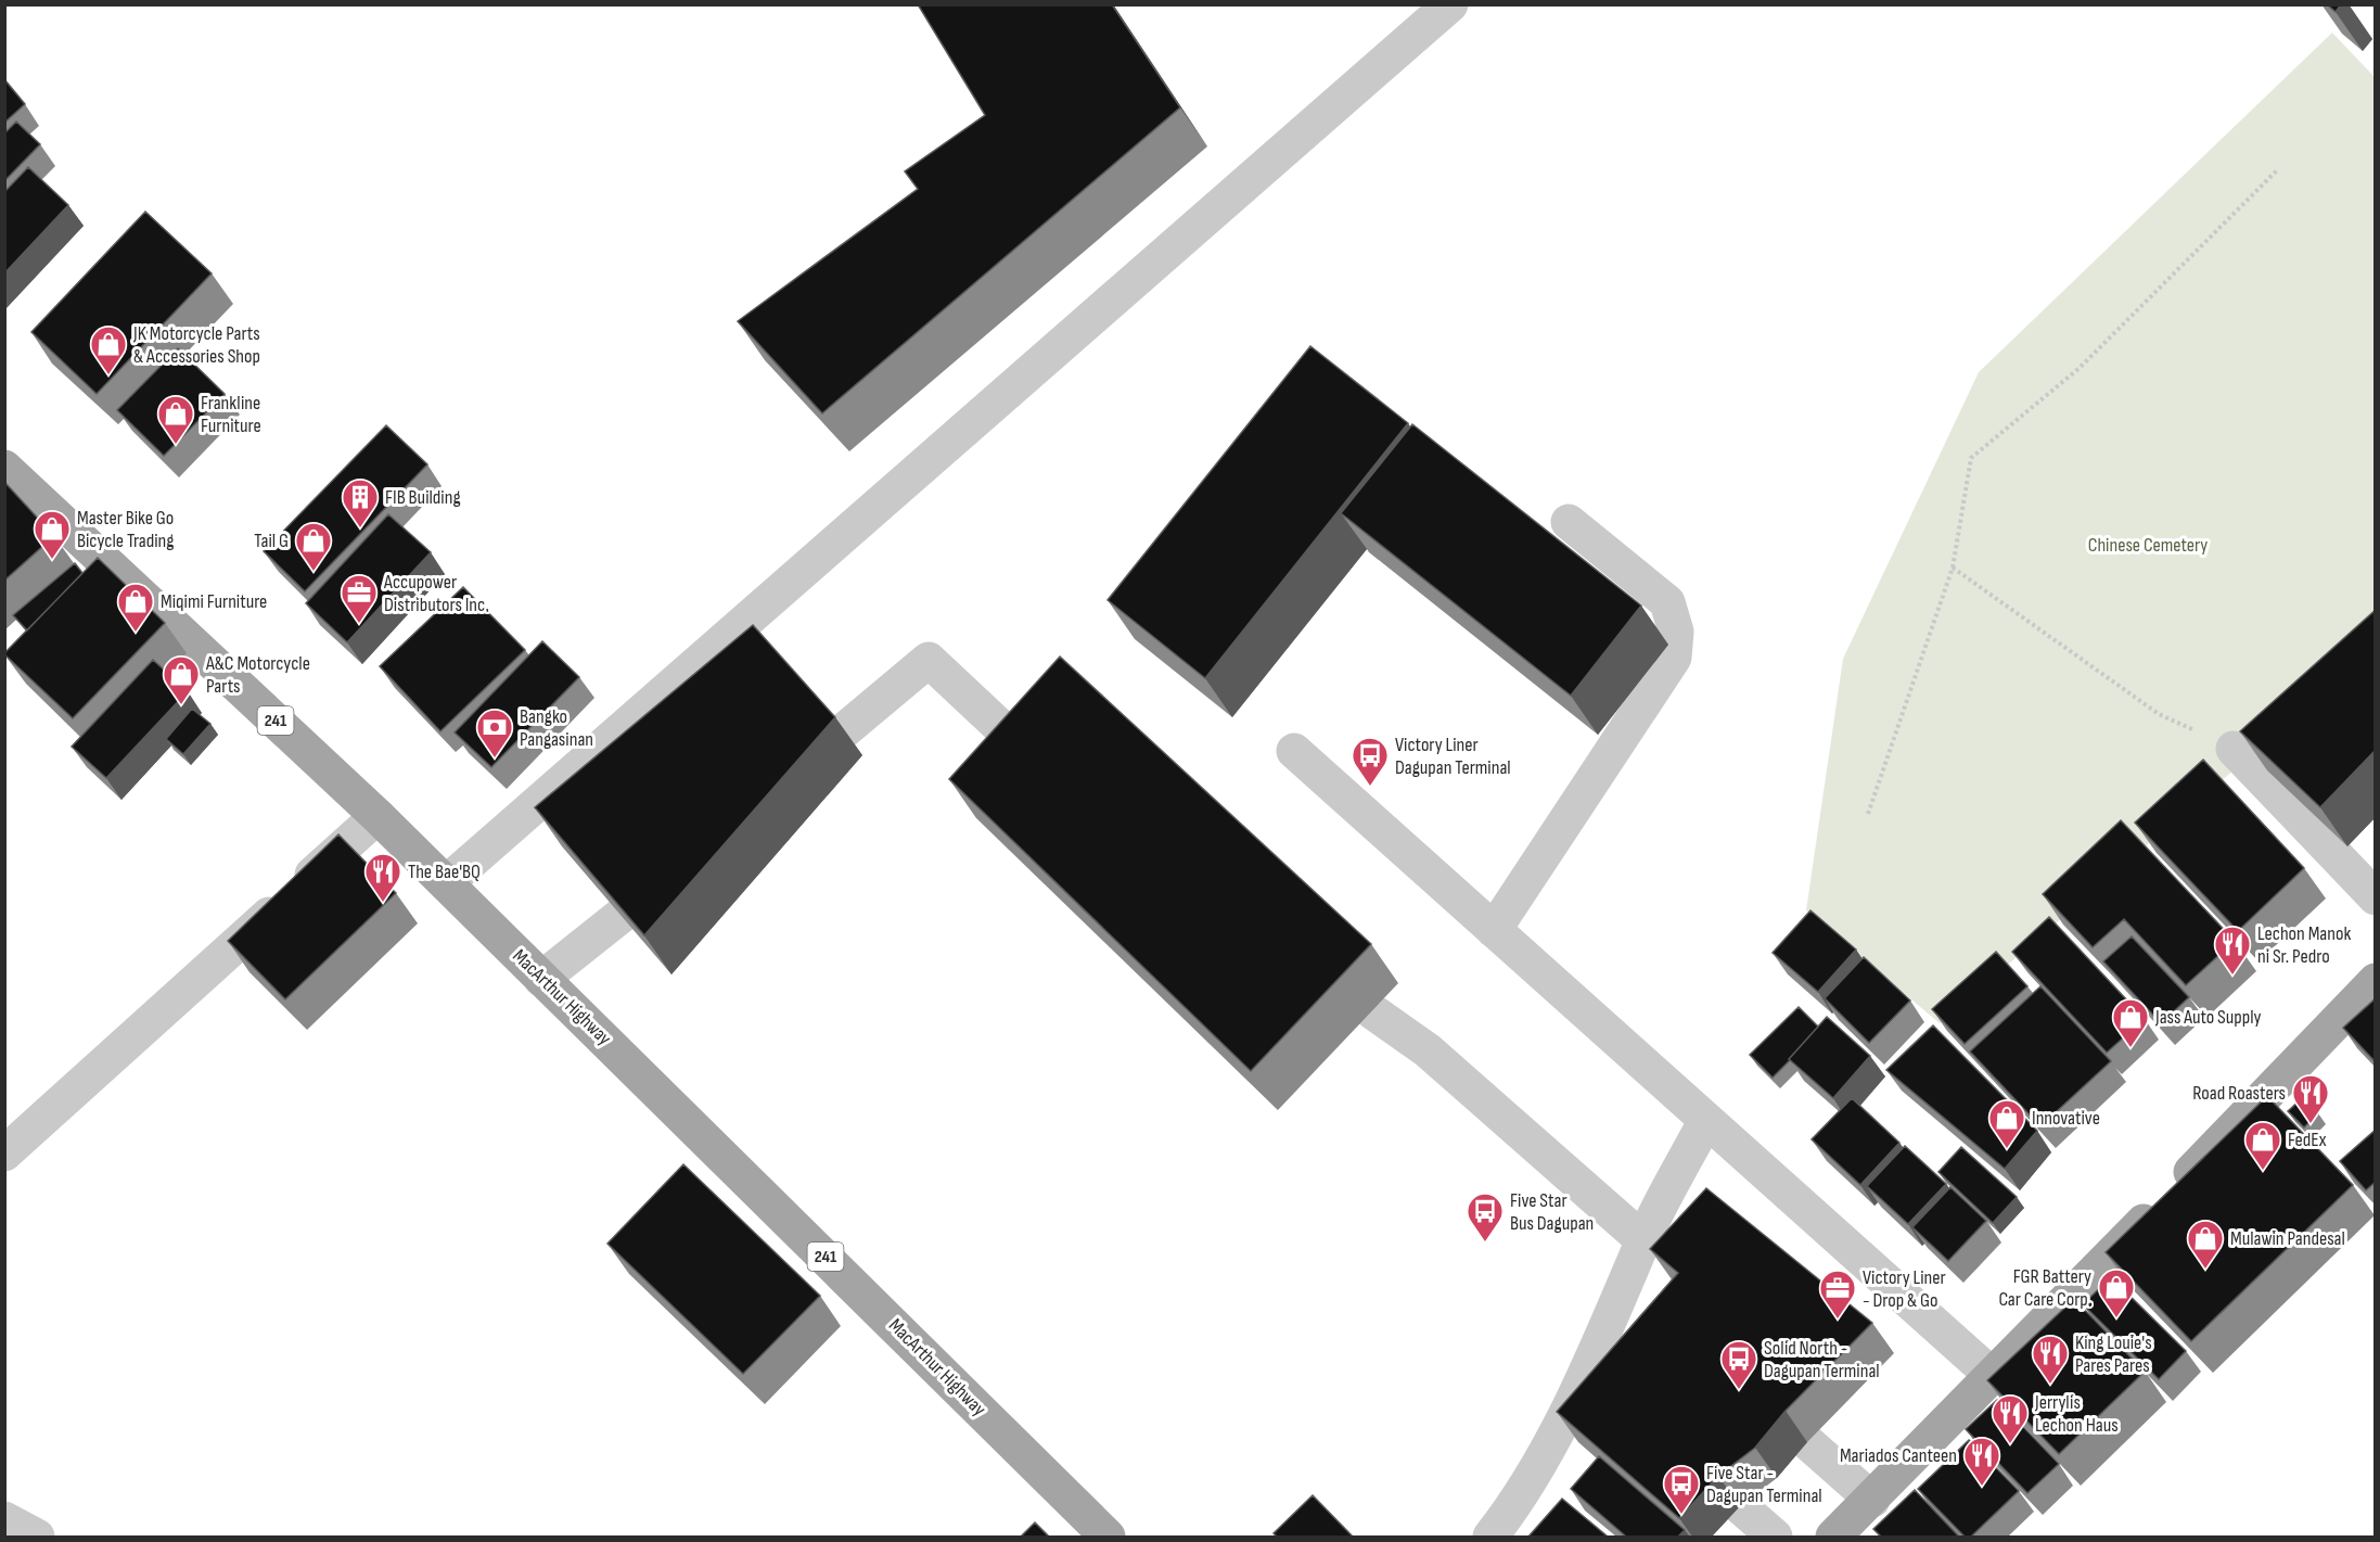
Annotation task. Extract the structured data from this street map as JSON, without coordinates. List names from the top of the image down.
{
  "streets": {
    "main road": ["241", "MacArthur Highway"]
  },
  "parks": ["Chinese Cemetery"],
  "places": {
    "shop": [
      "JK Motorcycle Parts & Accessories Shop",
      "Frankline Furniture",
      "Master Bike Go Bicycle Trading",
      "Tail G",
      "Miqimi Furniture",
      "A&C Motorcycle Parts",
      "Jass Auto Supply",
      "Innovative",
      "FedEx",
      "Mulawin Pandesal",
      "FGR Battery Car Care Corp."
    ],
    "building": ["FIB Building"],
    "office": ["Accupower Distributors Inc.", "Victory Liner - Drop & Go"],
    "bank": ["Bangko Pangasinan"],
    "bus stop": [
      "Victory Liner Dagupan Terminal",
      "Five Star Bus Dagupan",
      "Solid North - Dagupan Terminal",
      "Five Star - Dagupan Terminal"
    ],
    "restaurant": [
      "The Bae'BQ",
      "Lechon Manok ni Sr. Pedro",
      "Road Roasters",
      "King Louie's Pares Pares",
      "Jerrylis Lechon Haus",
      "Mariados Canteen"
    ]
  }
}
